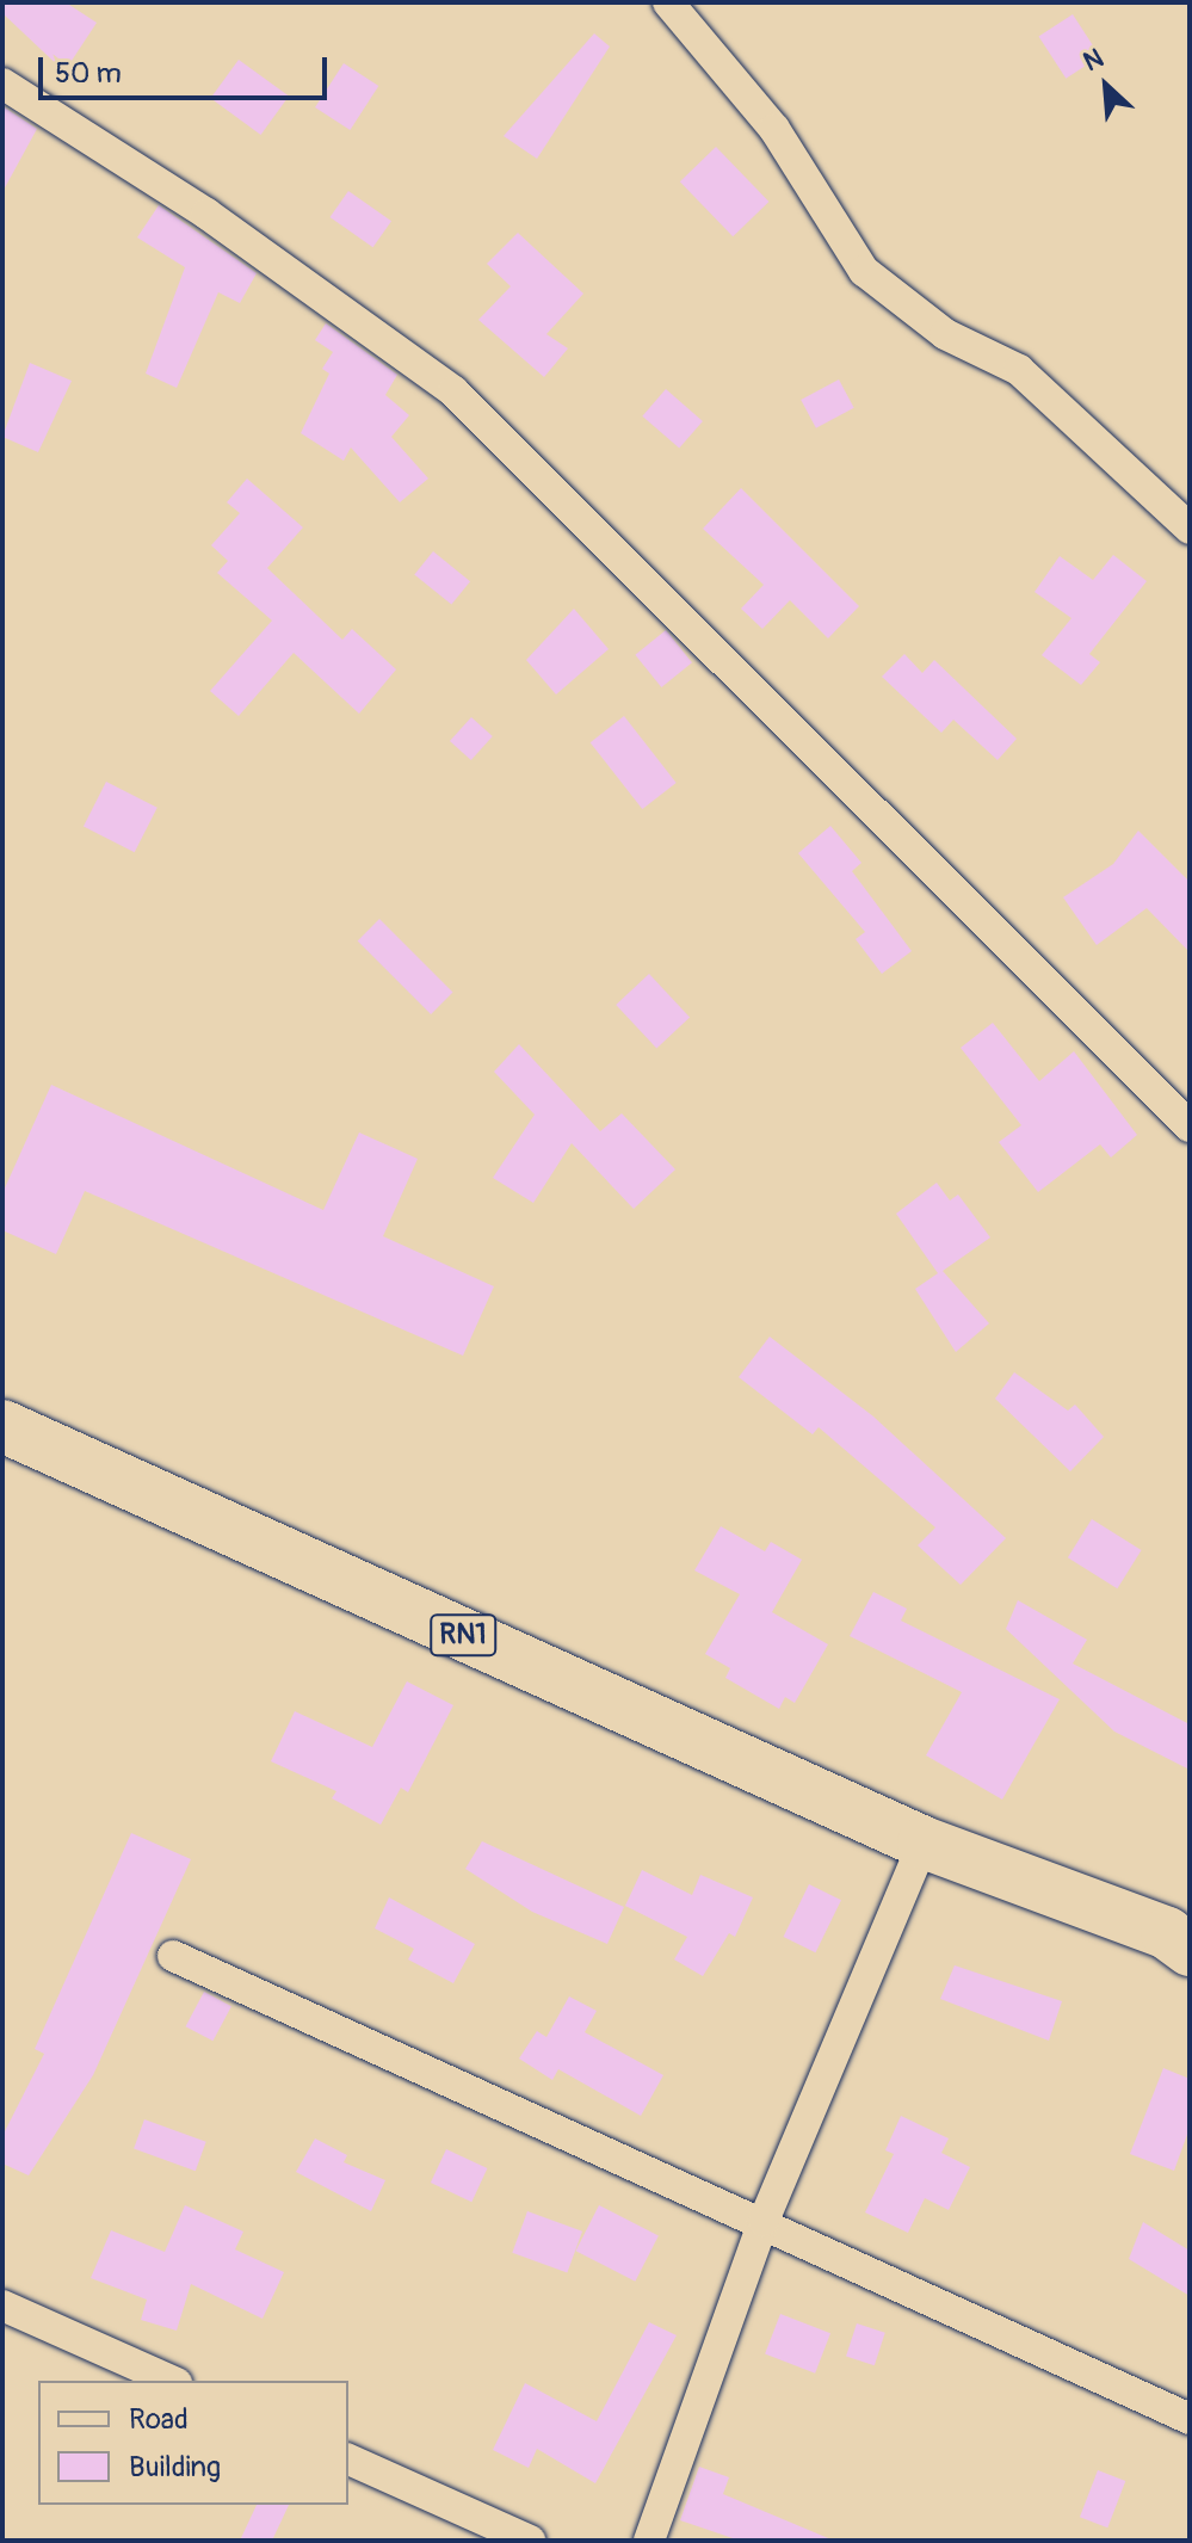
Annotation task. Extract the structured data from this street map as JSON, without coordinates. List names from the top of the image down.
{
  "streets": {
    "highway": ["RN1"]
  },
  "legend": ["Road", "Building"],
  "scale_bar": "50 m",
  "north": "top left"
}
